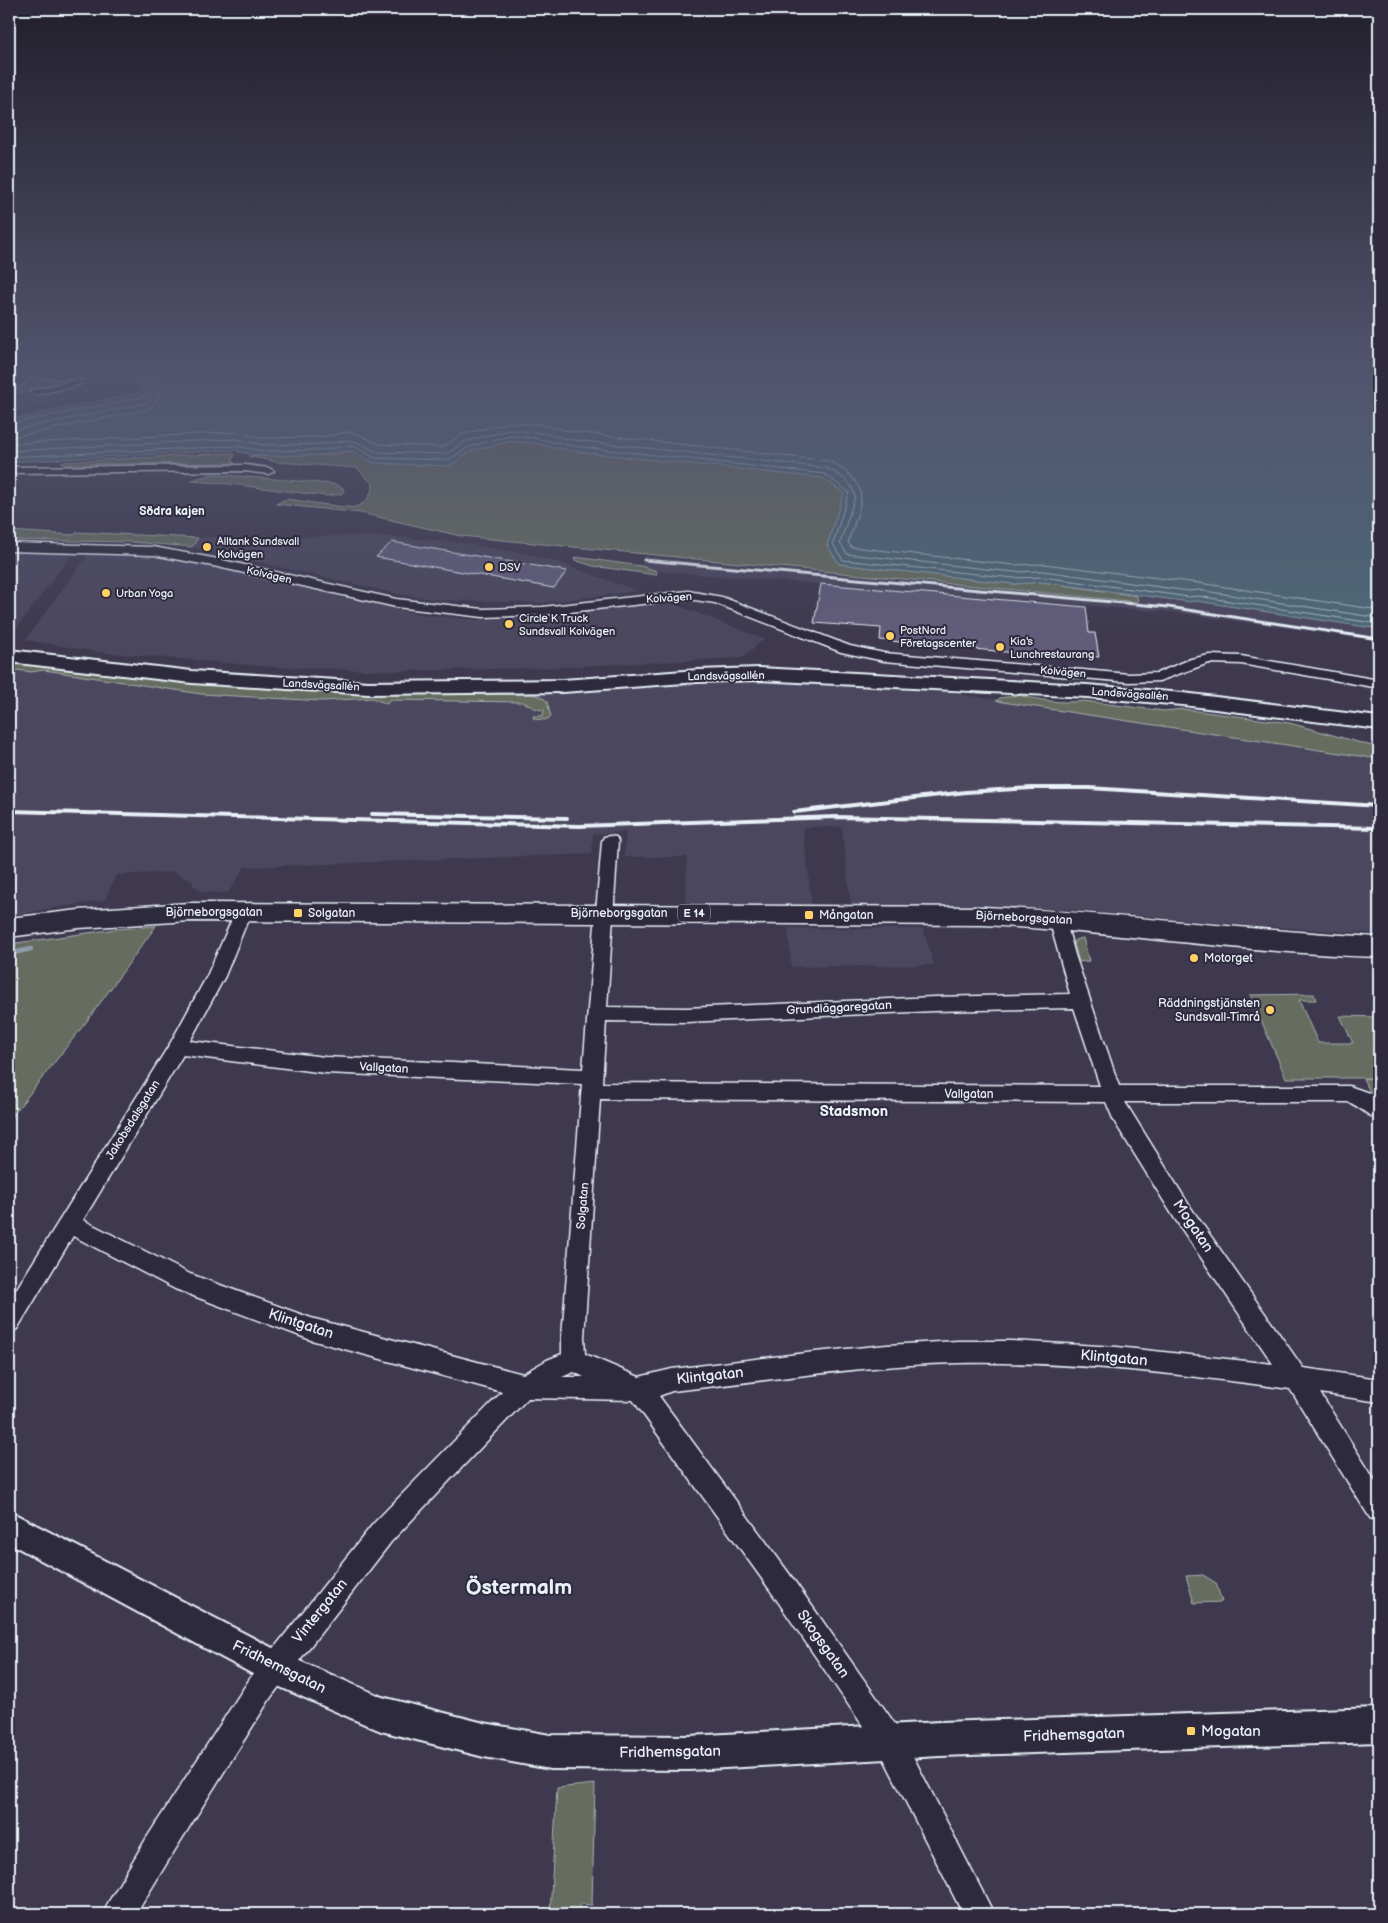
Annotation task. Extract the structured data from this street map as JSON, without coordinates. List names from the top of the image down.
{
  "streets": {
    "highway": ["Björneborgsgatan", "E 14"],
    "main road": ["Landsvägsallén"],
    "street": [
      "Kolvägen",
      "Grundläggaregatan",
      "Vallgatan",
      "Jakobsdalsgatan",
      "Solgatan",
      "Mogatan",
      "Klintgatan",
      "Vintergatan",
      "Skogsgatan",
      "Fridhemsgatan"
    ]
  },
  "crossings": [
    ["Björneborgsgatan", "Jakobsdalsgatan"],
    ["Björneborgsgatan", "Solgatan"],
    ["Björneborgsgatan", "Mogatan"],
    ["Grundläggaregatan", "Solgatan"],
    ["Grundläggaregatan", "Mogatan"],
    ["Vallgatan", "Jakobsdalsgatan"],
    ["Vallgatan", "Solgatan"],
    ["Vallgatan", "Mogatan"],
    ["Jakobsdalsgatan", "Klintgatan"],
    ["Solgatan", "Vintergatan"],
    ["Mogatan", "Klintgatan"],
    ["Klintgatan", "Vintergatan"],
    ["Klintgatan", "Skogsgatan"],
    ["Vintergatan", "Fridhemsgatan"],
    ["Skogsgatan", "Fridhemsgatan"]
  ],
  "districts": ["Södra kajen", "Stadsmon", "Östermalm"],
  "places": {
    "other": [
      "Alltank Sundsvall Kolvägen",
      "DSV",
      "Urban Yoga",
      "Circle K Truck Sundsvall Kolvägen",
      "PostNord Företagscenter",
      "Kia's Lunchrestaurang",
      "Motorget",
      "Räddningstjänsten Sundsvall-Timrå"
    ],
    "transit": ["Solgatan", "Mångatan", "Mogatan"]
  }
}
